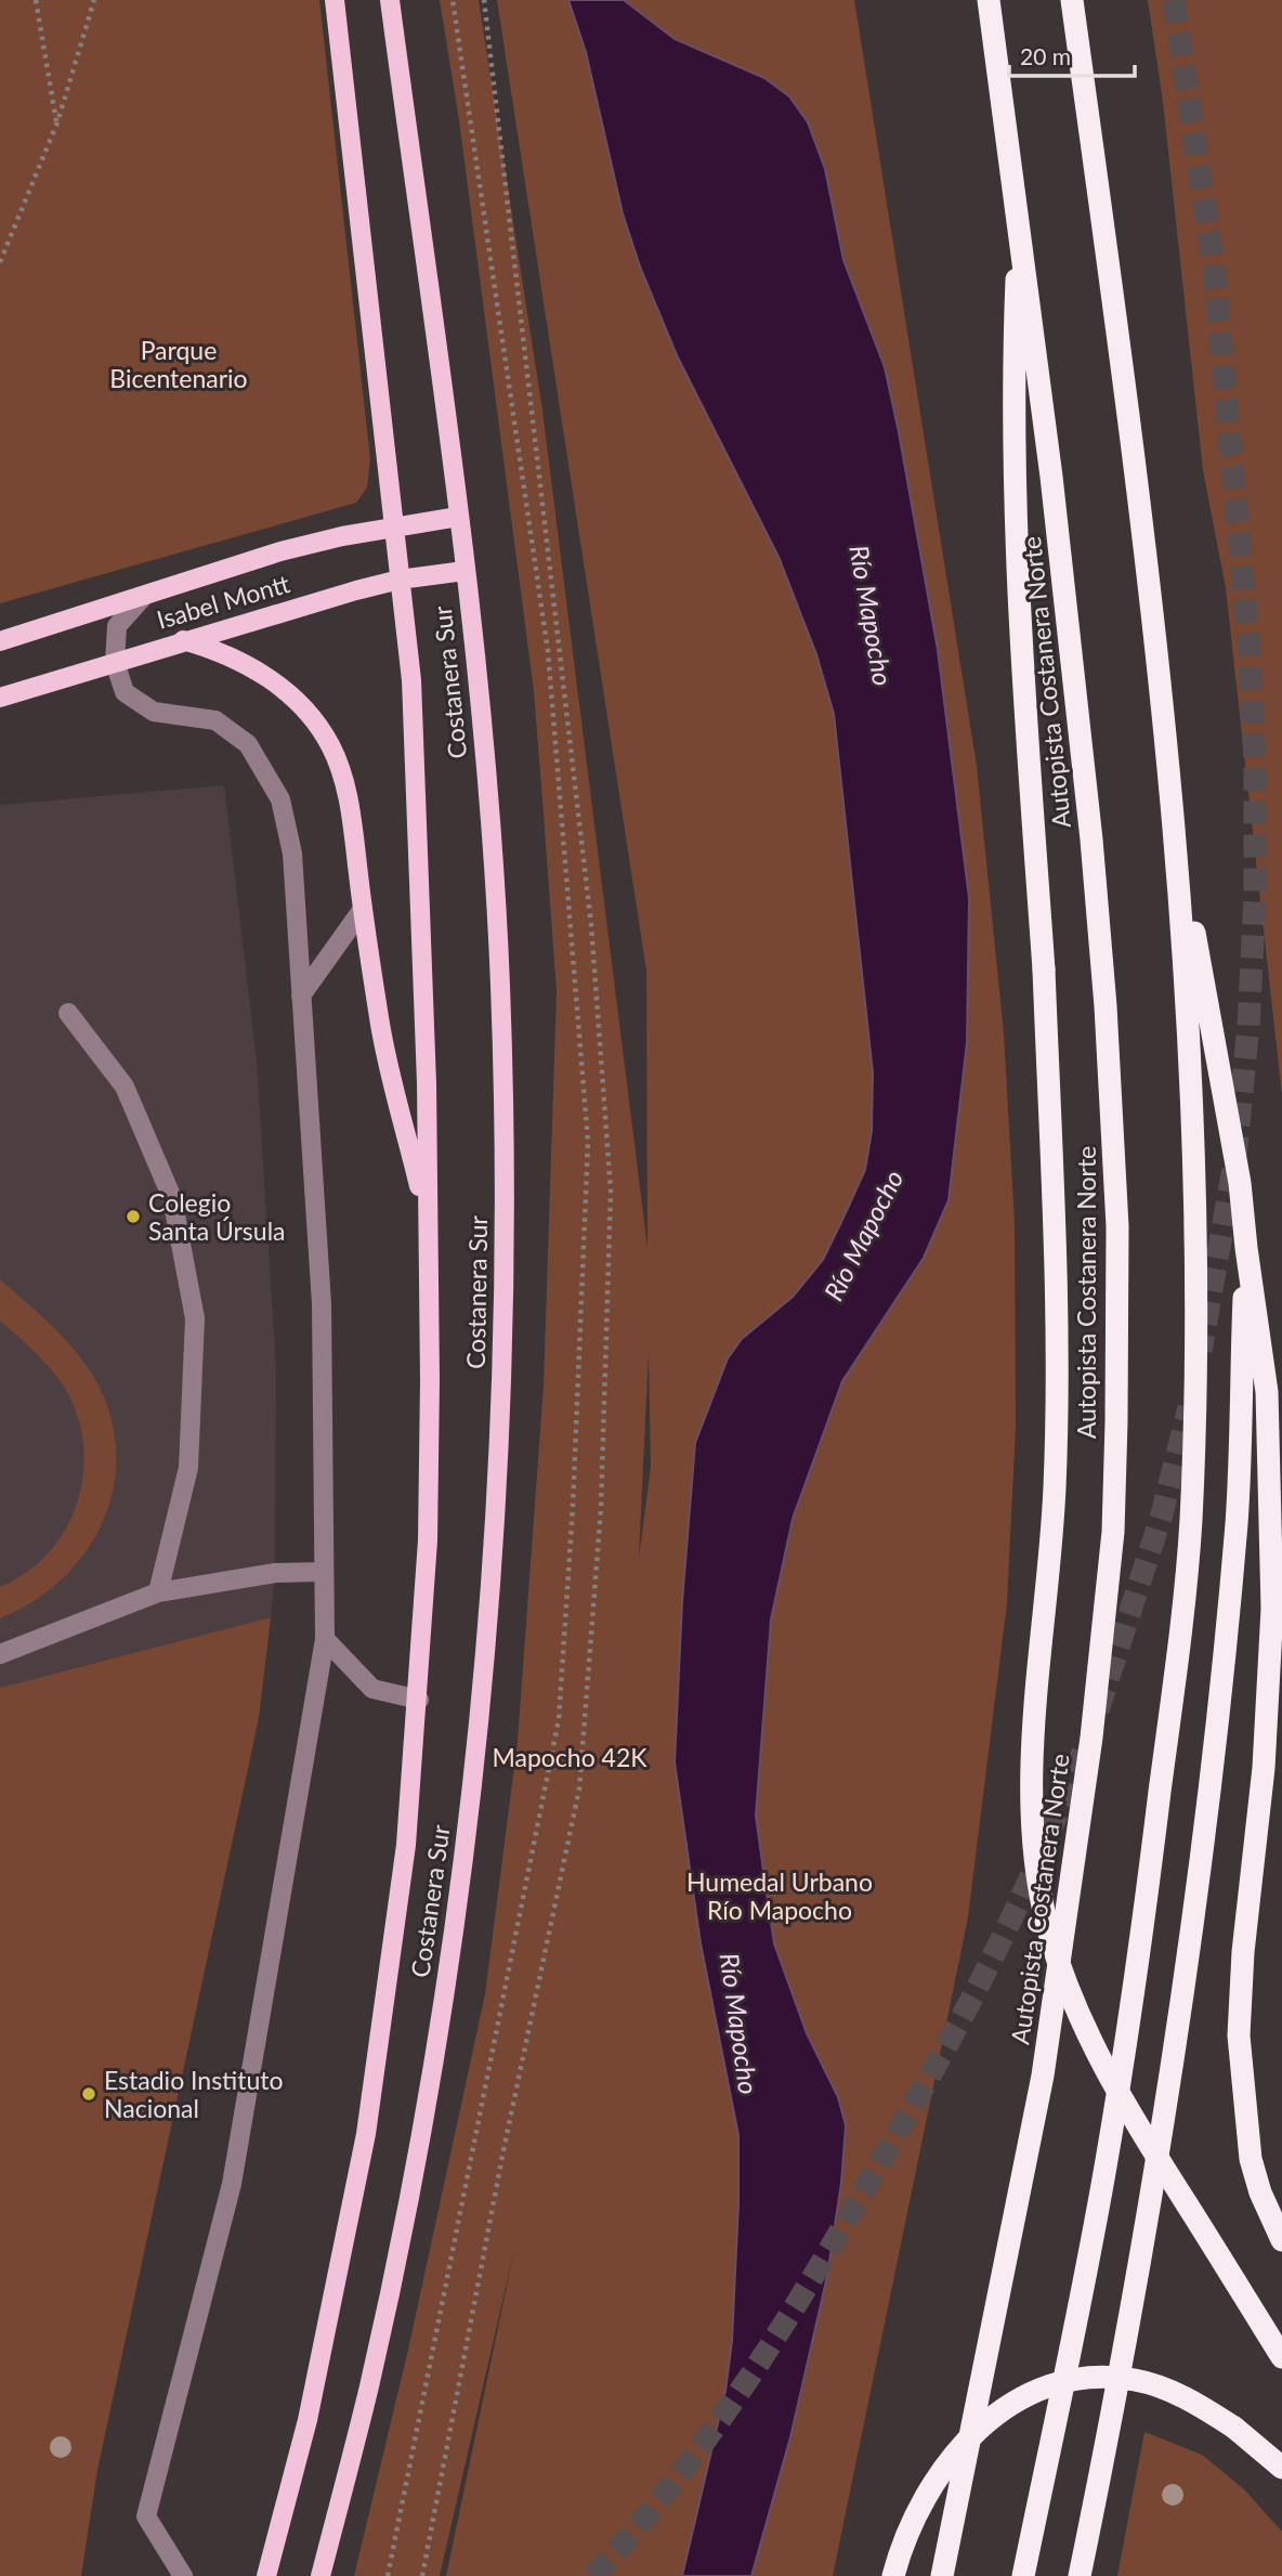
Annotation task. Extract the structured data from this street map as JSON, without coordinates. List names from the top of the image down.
{
  "streets": {
    "highway": ["Autopista Costanera Norte"],
    "main road": ["Isabel Montt", "Costanera Sur"]
  },
  "crossings": [
    ["Isabel Montt", "Costanera Sur"]
  ],
  "water": ["Río Mapocho"],
  "parks": ["Parque Bicentenario", "Mapocho 42K", "Humedal Urbano Río Mapocho"],
  "places": ["Colegio Santa Úrsula", "Estadio Instituto Nacional"],
  "scale_bar": "20 m"
}
